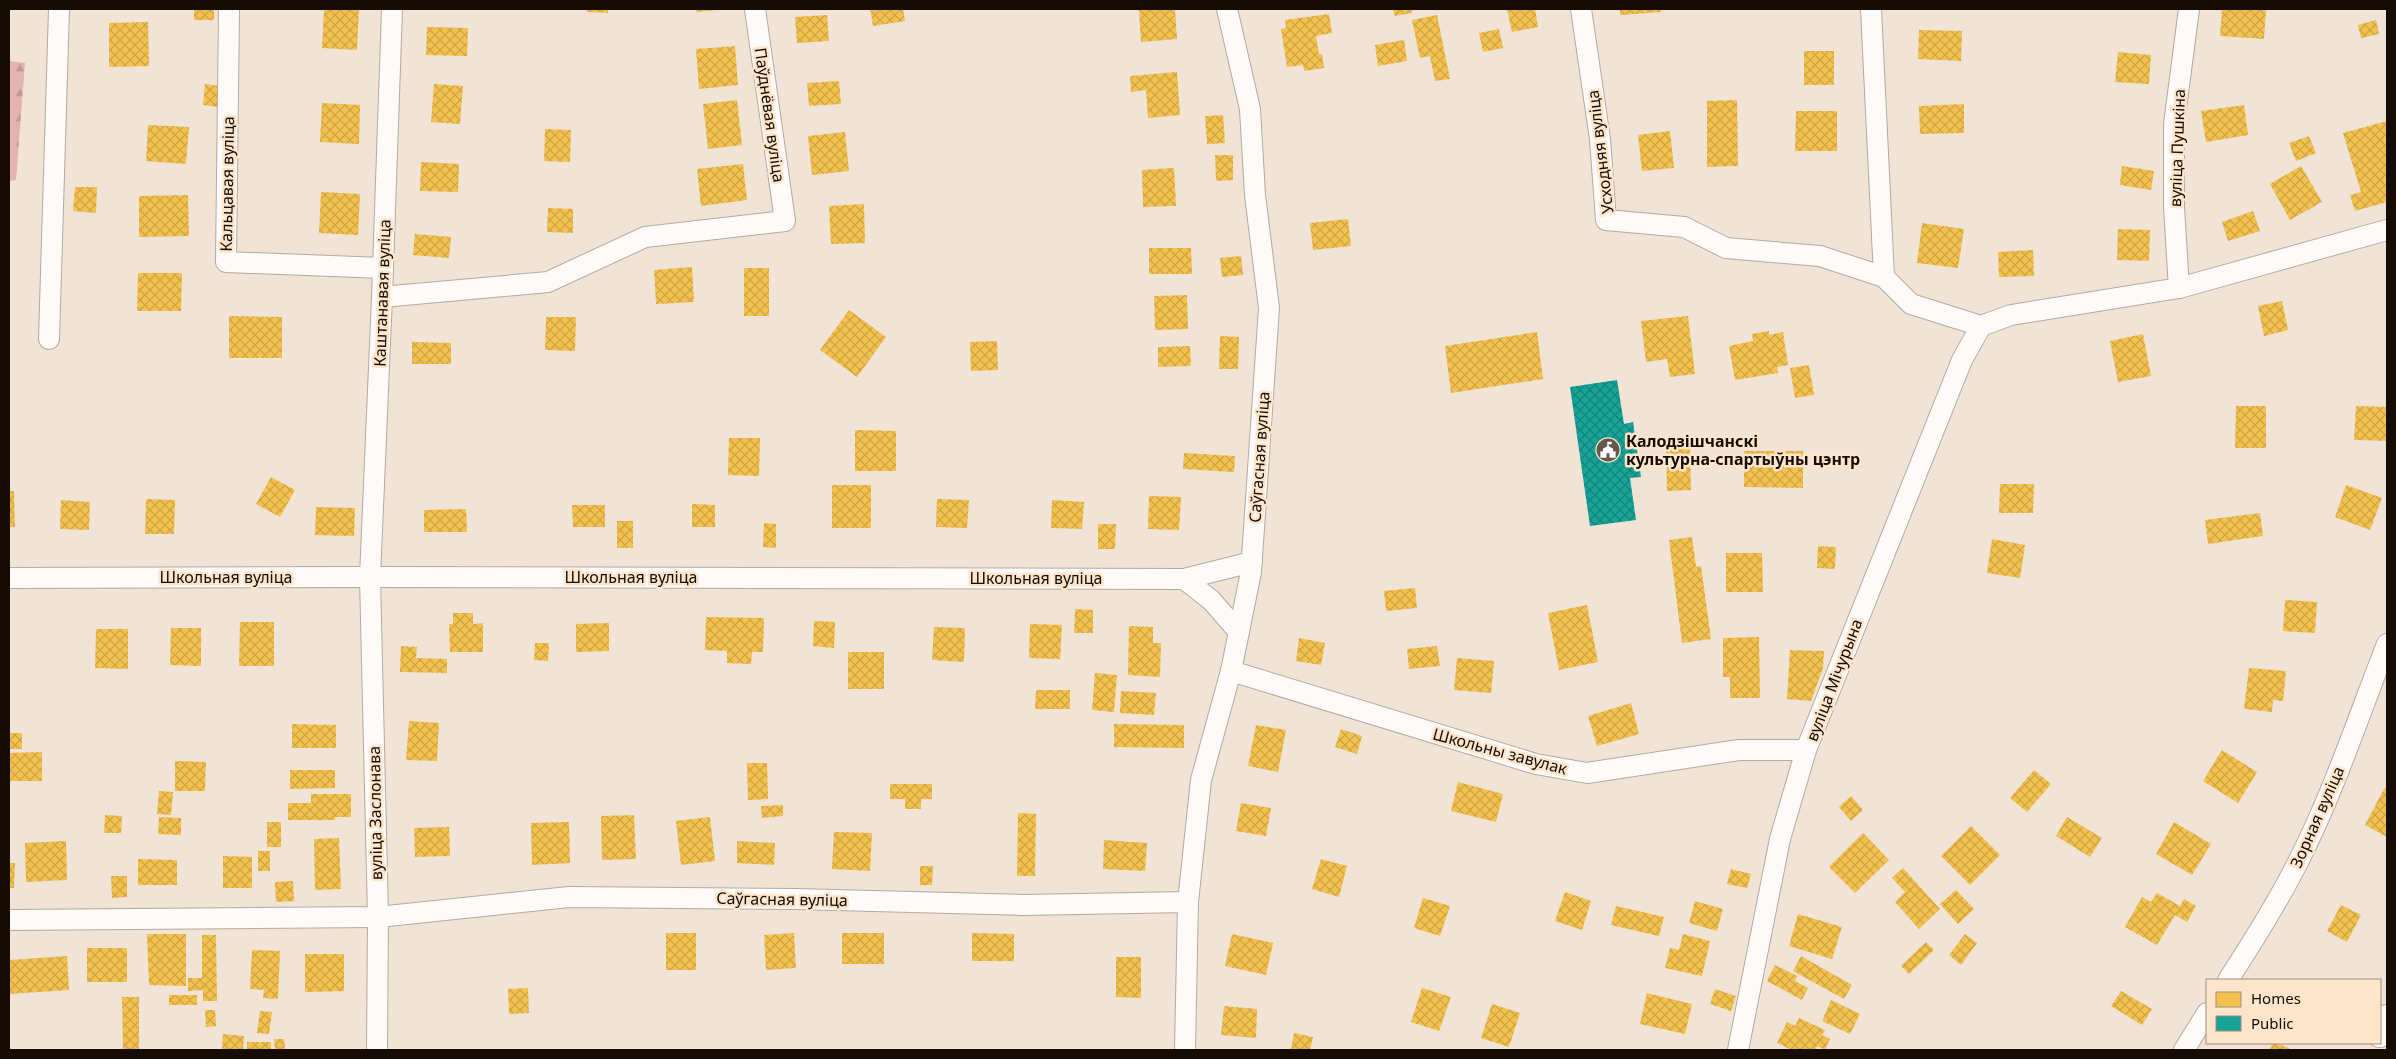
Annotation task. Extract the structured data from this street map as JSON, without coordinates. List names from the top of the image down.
{
  "streets": {
    "street": [
      "Паўднёвая вуліца",
      "вуліца Пушкіна",
      "Усходняя вуліца",
      "Кальцавая вуліца",
      "Каштанавая вуліца",
      "Саўгасная вуліца",
      "Школьная вуліца",
      "вуліца Мічурына",
      "Школьны завулак",
      "вуліца Заслонава",
      "Зорная вуліца"
    ]
  },
  "crossings": [
    ["Паўднёвая вуліца", "Каштанавая вуліца"],
    ["Кальцавая вуліца", "Каштанавая вуліца"],
    ["Каштанавая вуліца", "Школьная вуліца"],
    ["Каштанавая вуліца", "вуліца Заслонава"],
    ["Саўгасная вуліца", "Школьная вуліца"],
    ["Саўгасная вуліца", "Школьны завулак"],
    ["Саўгасная вуліца", "вуліца Заслонава"],
    ["Школьная вуліца", "вуліца Заслонава"],
    ["вуліца Мічурына", "Школьны завулак"]
  ],
  "places": {
    "public building": ["Калодзішчанскі культурна-спартыўны цэнтр"]
  },
  "legend": ["Homes", "Public"]
}
